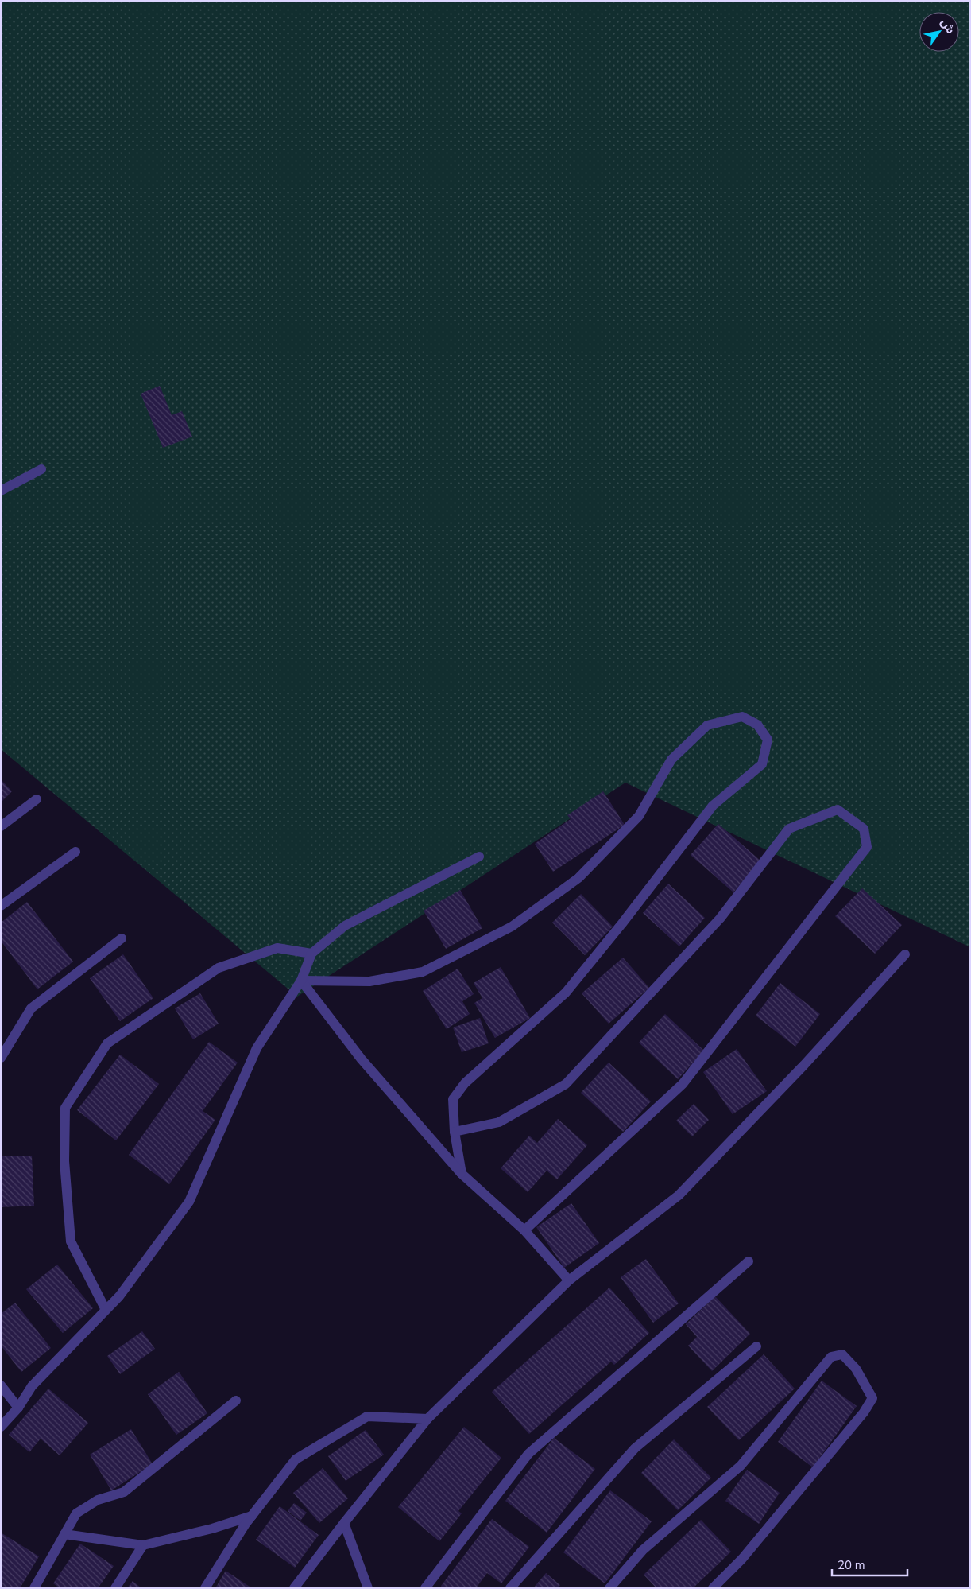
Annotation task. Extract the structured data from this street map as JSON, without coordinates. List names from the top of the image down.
{
  "scale_bar": "20 m",
  "north": "top right"
}
